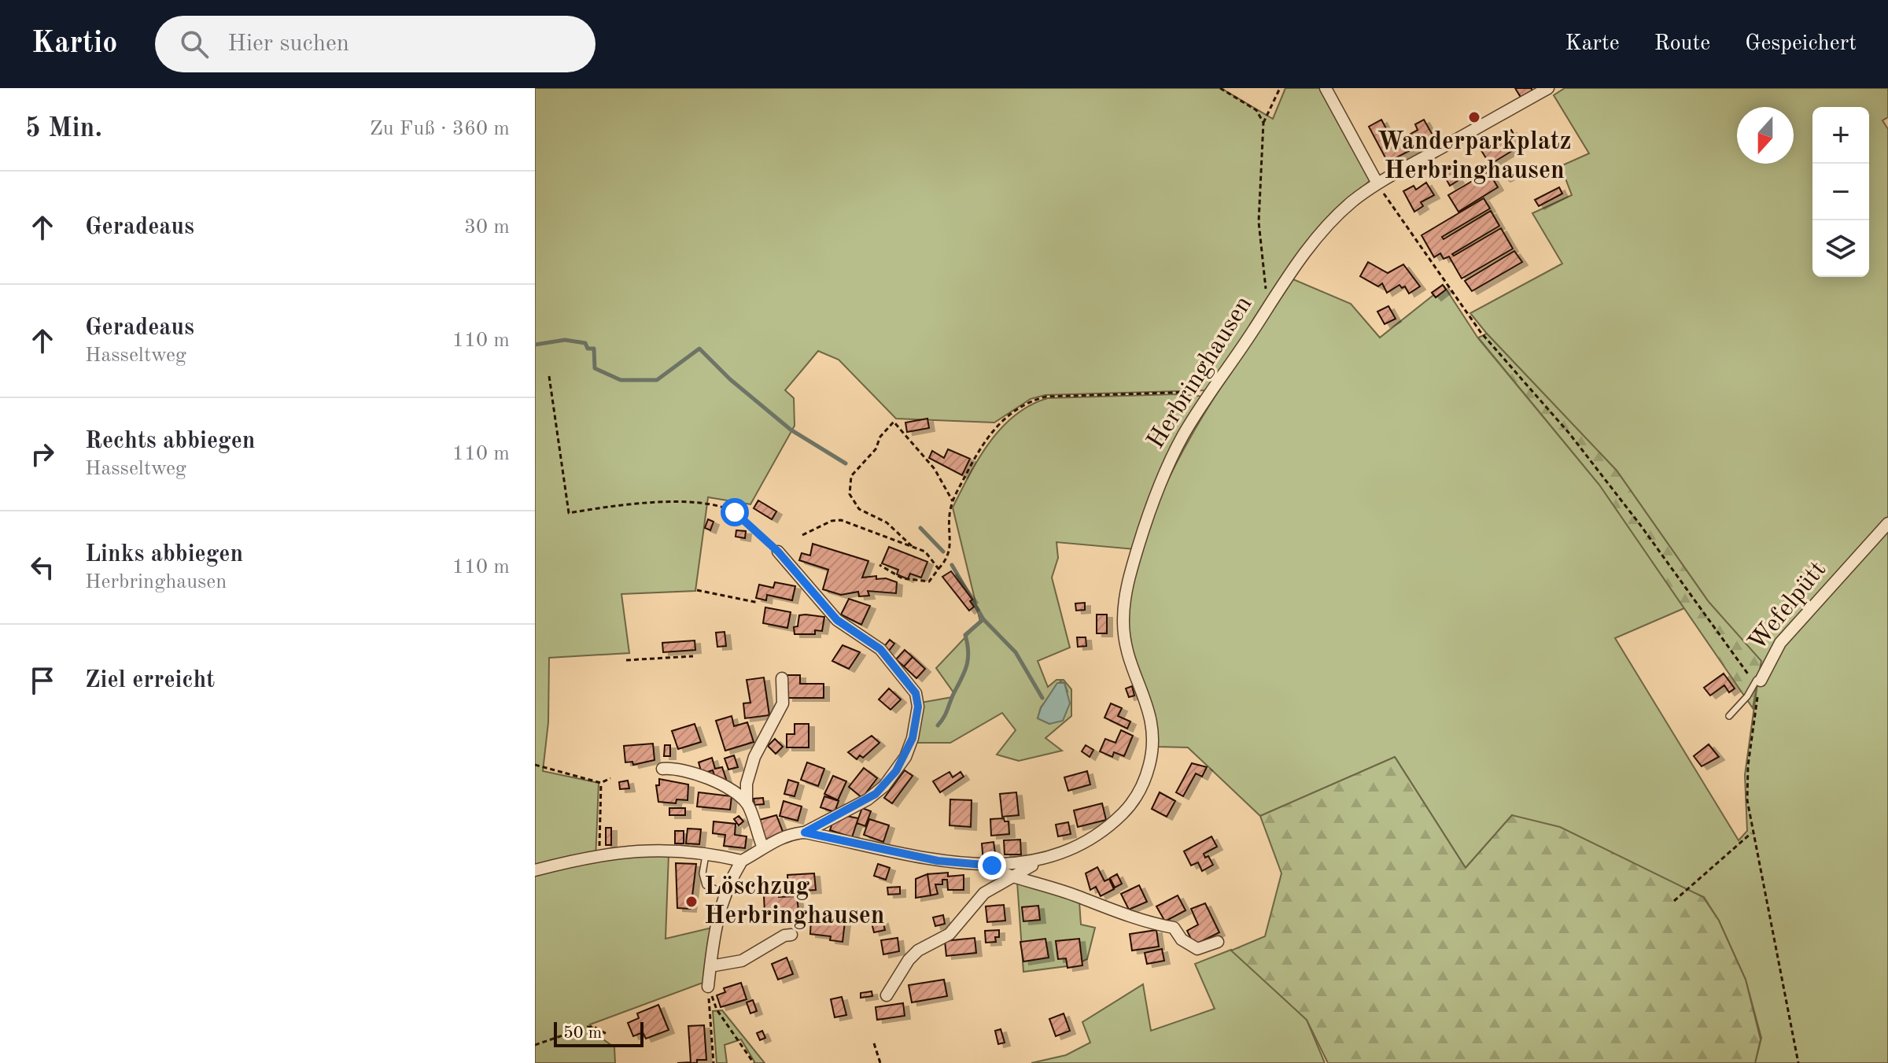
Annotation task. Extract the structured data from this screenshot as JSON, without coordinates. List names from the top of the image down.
{
  "streets": {
    "street": ["Herbringhausen", "Wefelpütt"]
  },
  "places": ["Wanderparkplatz Herbringhausen", "Löschzug Herbringhausen"],
  "scale_bar": "50 m",
  "north": "bottom",
  "page": {
    "header": "Kartio",
    "search": "Hier suchen",
    "nav": ["Karte", "Route", "Gespeichert"],
    "heading": ["5 Min.", "Zu Fuß · 360 m"],
    "map_buttons": ["+", "−"],
    "list": [
      ["Geradeaus", "30 m"],
      ["Geradeaus", "Hasseltweg", "110 m"],
      ["Rechts abbiegen", "Hasseltweg", "110 m"],
      ["Links abbiegen", "Herbringhausen", "110 m"],
      "Ziel erreicht"
    ],
    "scale": "50 m"
  }
}
